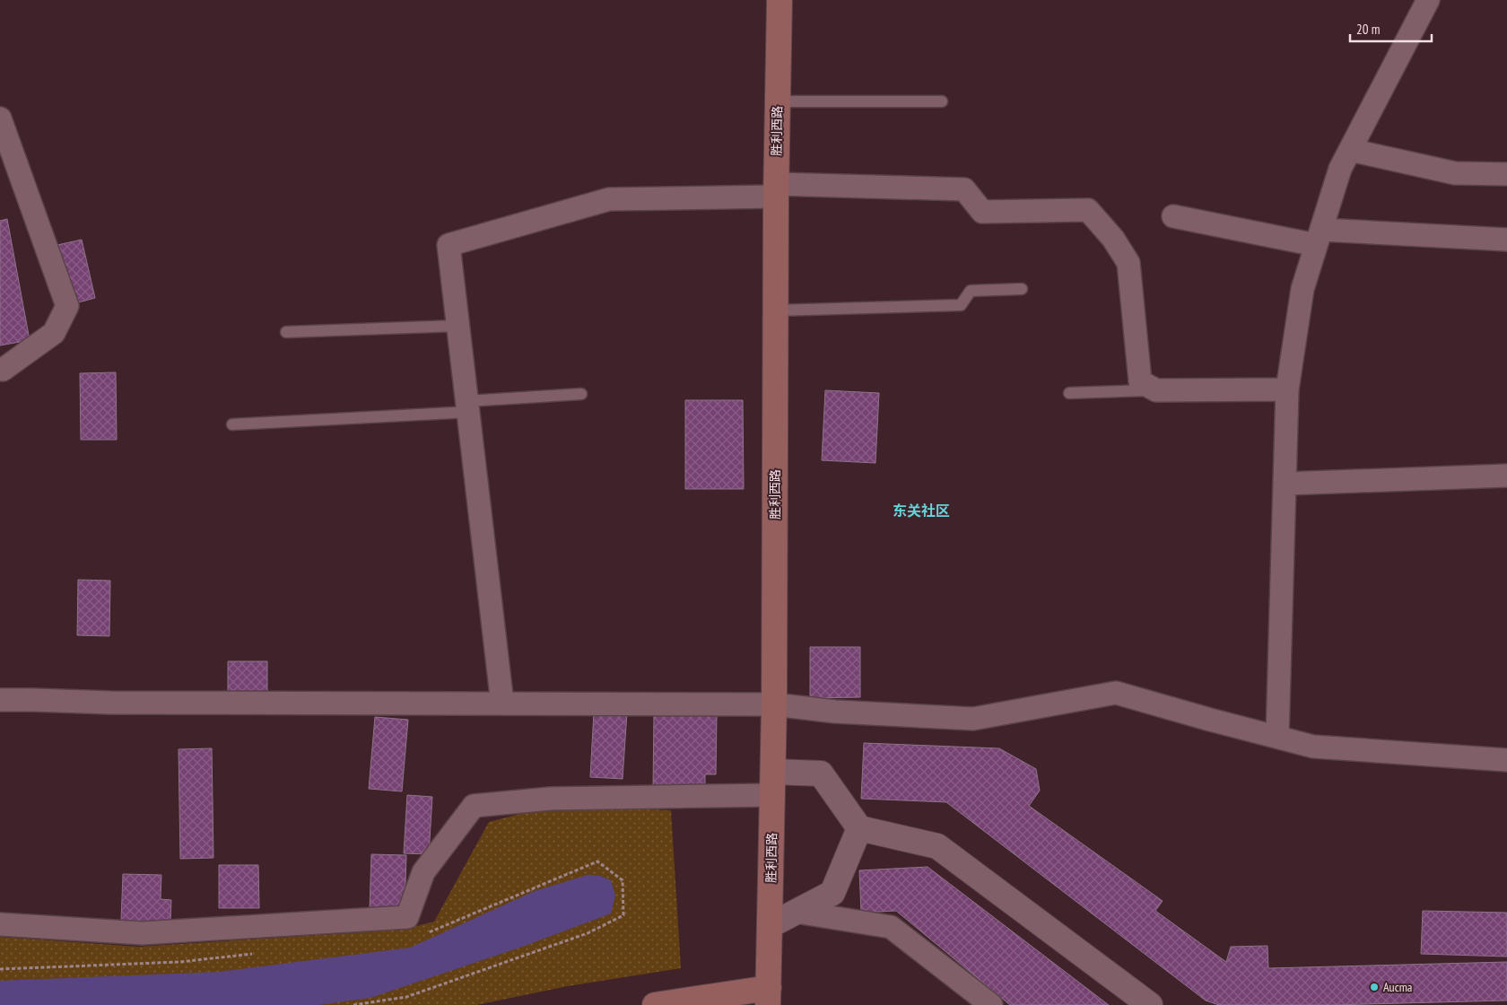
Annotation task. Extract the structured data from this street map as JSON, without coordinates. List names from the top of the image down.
{
  "streets": {
    "main road": ["胜利西路"]
  },
  "districts": ["东关社区"],
  "places": ["Aucma"],
  "scale_bar": "20 m"
}
